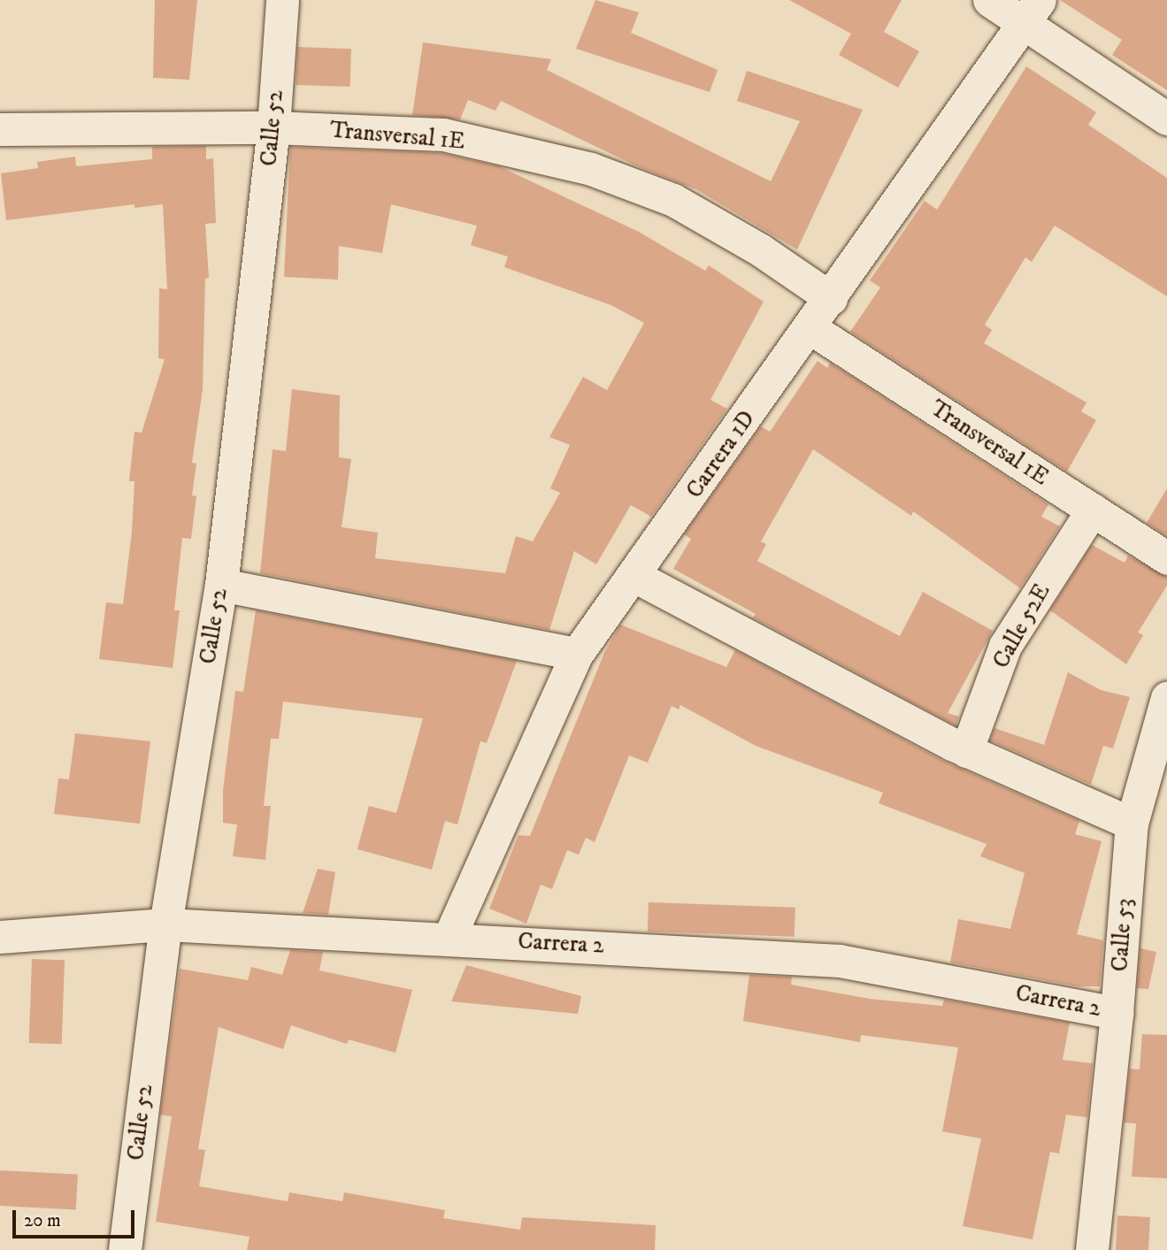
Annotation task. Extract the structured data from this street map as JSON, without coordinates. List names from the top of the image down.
{
  "streets": {
    "street": [
      "Calle 52",
      "Transversal 1E",
      "Carrera 1D",
      "Calle 52E",
      "Calle 53",
      "Carrera 2"
    ]
  },
  "crossings": [
    ["Calle 52", "Transversal 1E"],
    ["Calle 52", "Carrera 2"],
    ["Transversal 1E", "Carrera 1D"],
    ["Transversal 1E", "Calle 52E"],
    ["Carrera 1D", "Carrera 2"],
    ["Calle 53", "Carrera 2"]
  ],
  "scale_bar": "20 m"
}
